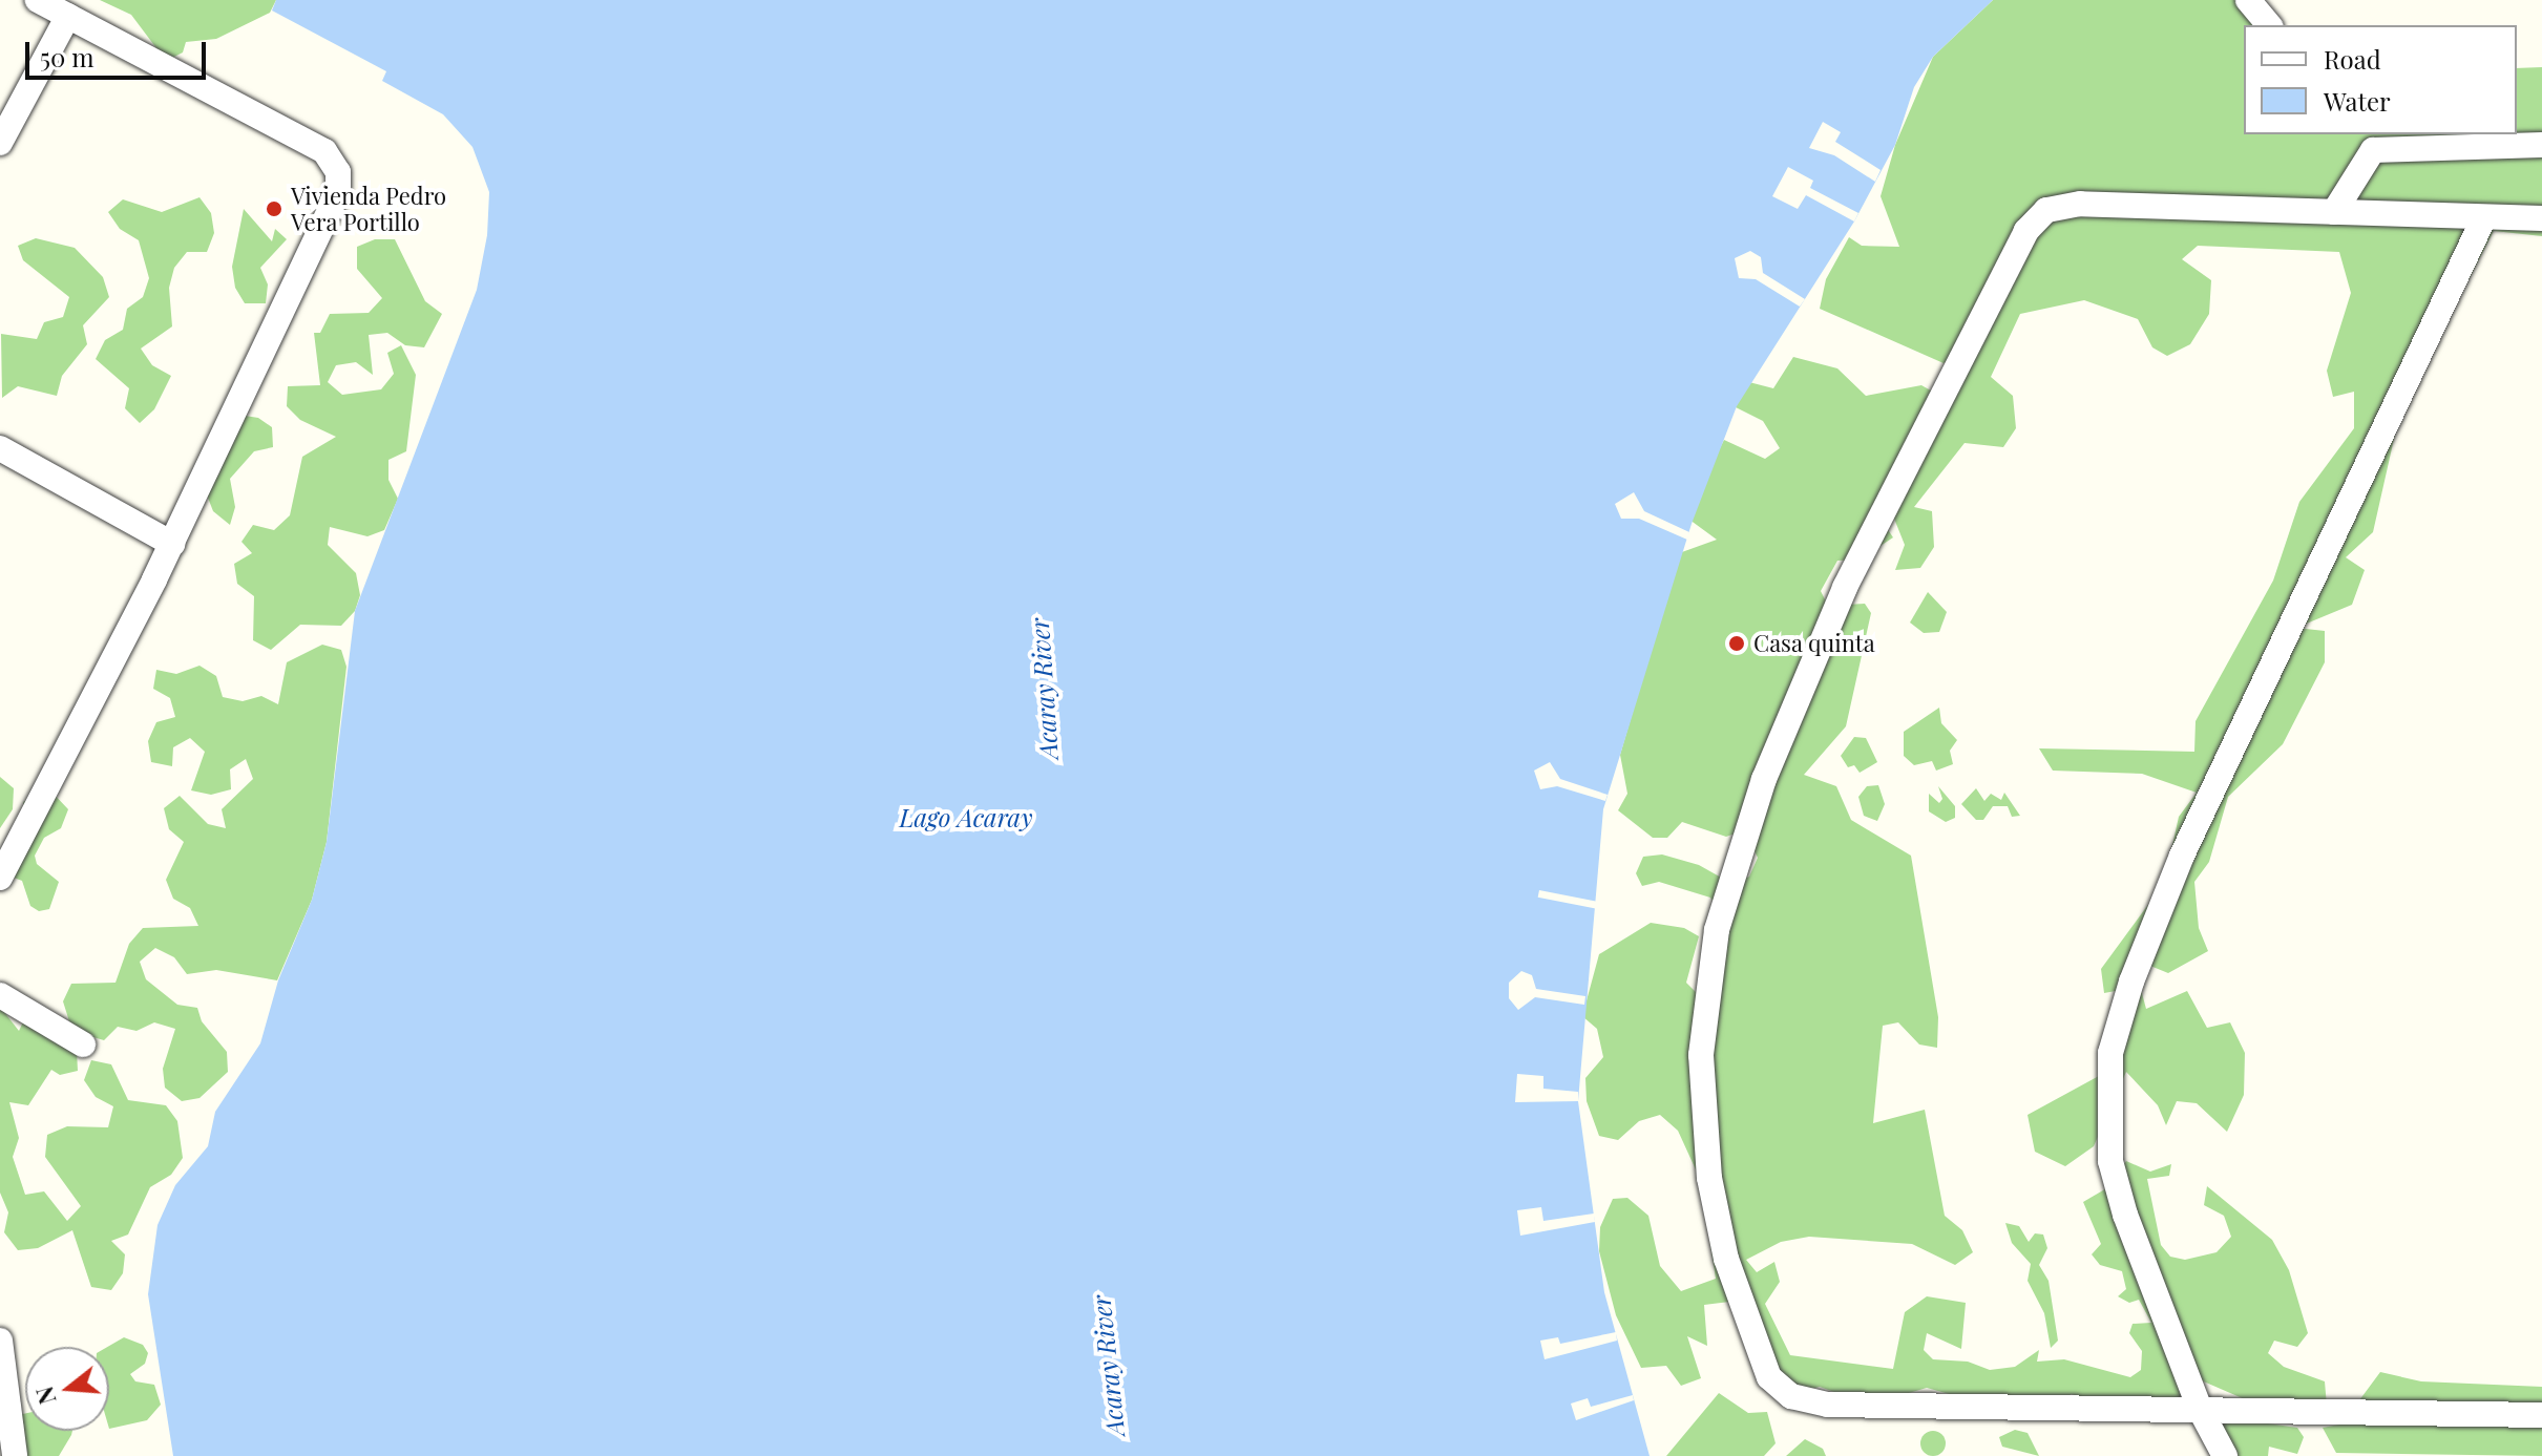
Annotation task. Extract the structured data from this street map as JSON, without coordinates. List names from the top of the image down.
{
  "water": ["Acaray River", "Lago Acaray"],
  "places": ["Vivienda Pedro Vera Portillo", "Casa quinta"],
  "legend": ["Road", "Water"],
  "scale_bar": "50 m",
  "north": "left"
}
